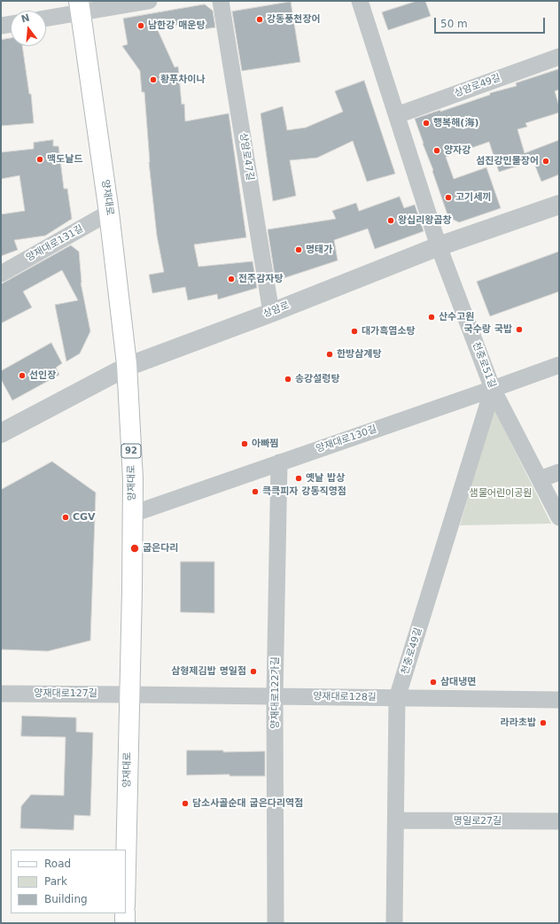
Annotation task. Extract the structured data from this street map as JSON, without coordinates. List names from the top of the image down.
{
  "streets": {
    "main road": ["양재대로", "92"],
    "street": [
      "상암로49길",
      "상암로47길",
      "양재대로131길",
      "상암로",
      "천중로51길",
      "양재대로130길",
      "천중로49길",
      "양재대로122가길",
      "양재대로127길",
      "양재대로128길",
      "명일로27길"
    ]
  },
  "crossings": [
    ["상암로47길", "상암로"],
    ["양재대로", "양재대로131길"],
    ["양재대로", "상암로"],
    ["양재대로", "양재대로130길"],
    ["양재대로", "양재대로127길"],
    ["양재대로", "양재대로128길"],
    ["상암로", "천중로51길"],
    ["천중로51길", "양재대로130길"],
    ["천중로51길", "천중로49길"],
    ["양재대로130길", "천중로49길"],
    ["양재대로130길", "양재대로122가길"],
    ["천중로49길", "양재대로128길"],
    ["천중로49길", "명일로27길"],
    ["양재대로122가길", "양재대로128길"],
    ["양재대로127길", "양재대로128길"]
  ],
  "parks": ["샘물어린이공원"],
  "places": [
    "강동풍천장어",
    "남한강 매운탕",
    "황푸차이나",
    "행복해(海)",
    "양자강",
    "맥도날드",
    "섬진강민물장어",
    "고기세끼",
    "왕십리왕곱창",
    "명태가",
    "전주감자탕",
    "산수고원",
    "국수랑 국밥",
    "대가흑염소탕",
    "한방삼계탕",
    "선인장",
    "송강설렁탕",
    "아빠찜",
    "옛날 밥상",
    "큭큭피자 강동직영점",
    "CGV",
    "굽은다리",
    "삼형제김밥 명일점",
    "삼대냉면",
    "라라초밥",
    "담소사골순대 굽은다리역점"
  ],
  "legend": ["Road", "Park", "Building"],
  "scale_bar": "50 m",
  "north": "top"
}
